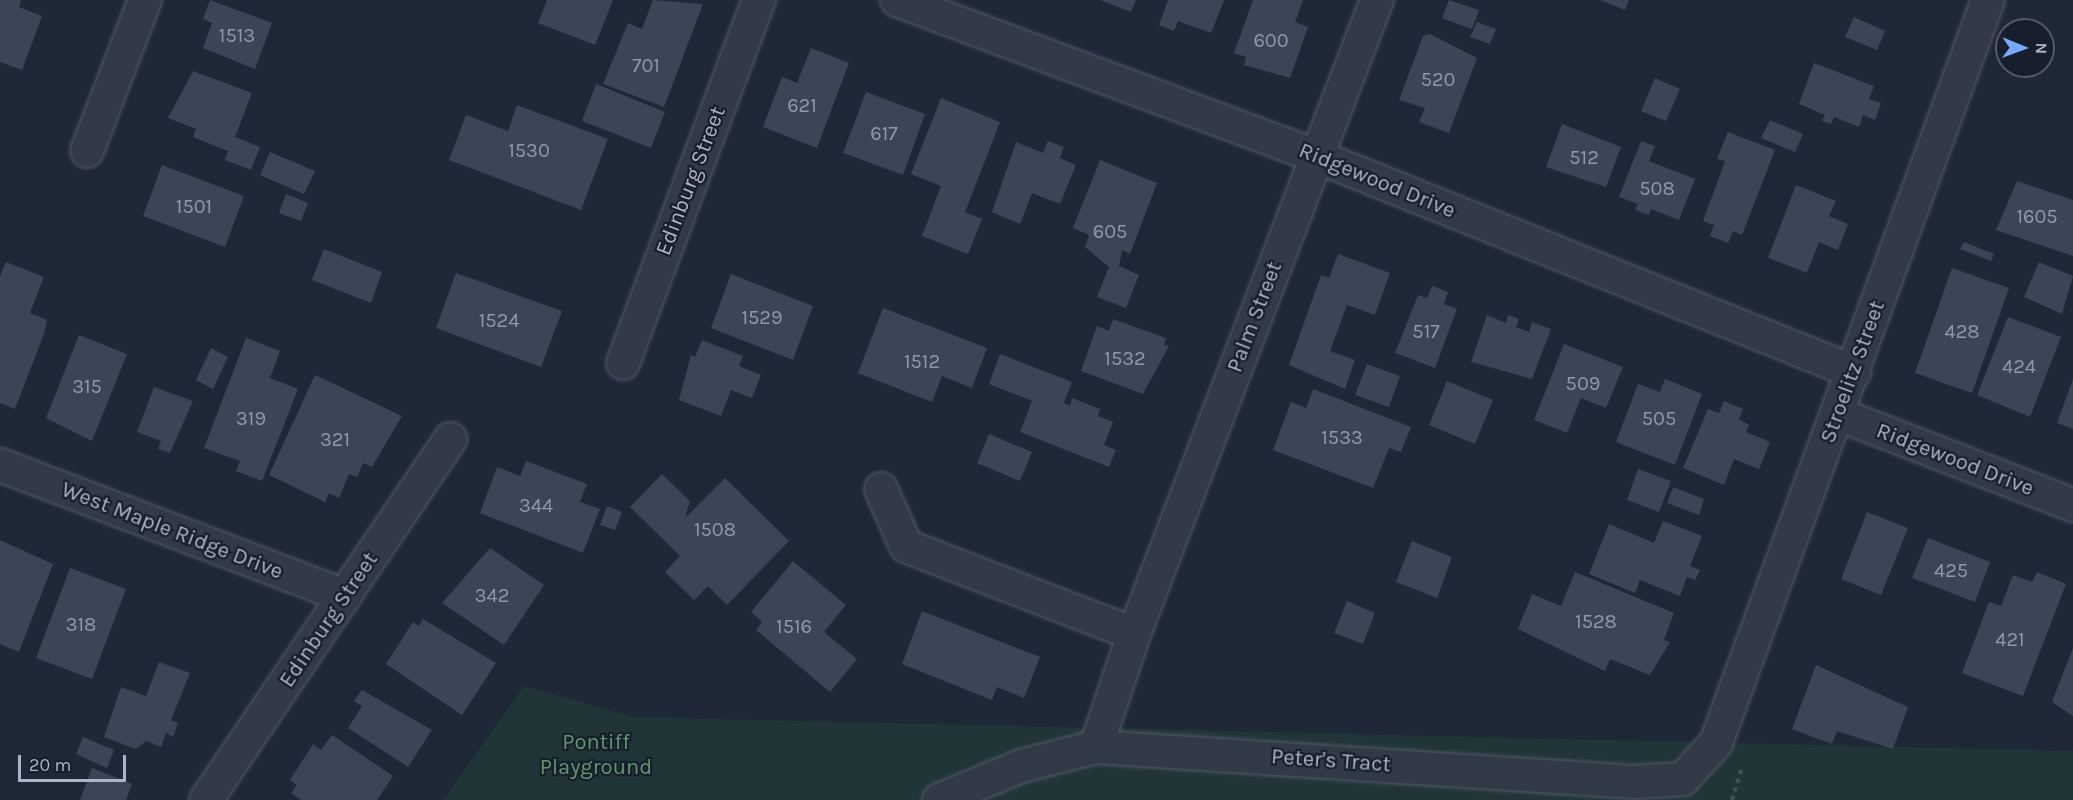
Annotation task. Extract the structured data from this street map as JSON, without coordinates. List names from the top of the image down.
{
  "streets": {
    "street": [
      "Edinburg Street",
      "Ridgewood Drive",
      "Palm Street",
      "Stroelitz Street",
      "West Maple Ridge Drive",
      "Peter's Tract"
    ]
  },
  "crossings": [
    ["Edinburg Street", "West Maple Ridge Drive"],
    ["Ridgewood Drive", "Palm Street"],
    ["Ridgewood Drive", "Stroelitz Street"],
    ["Palm Street", "Peter's Tract"],
    ["Stroelitz Street", "Peter's Tract"]
  ],
  "parks": ["Pontiff Playground"],
  "house_numbers": [
    "1513",
    "600",
    "701",
    "520",
    "621",
    "617",
    "1530",
    "512",
    "508",
    "1501",
    "1605",
    "605",
    "1529",
    "1524",
    "517",
    "428",
    "1532",
    "1512",
    "424",
    "509",
    "315",
    "319",
    "505",
    "1533",
    "321",
    "344",
    "1508",
    "425",
    "342",
    "1528",
    "318",
    "1516",
    "421"
  ],
  "scale_bar": "20 m",
  "north": "right"
}
